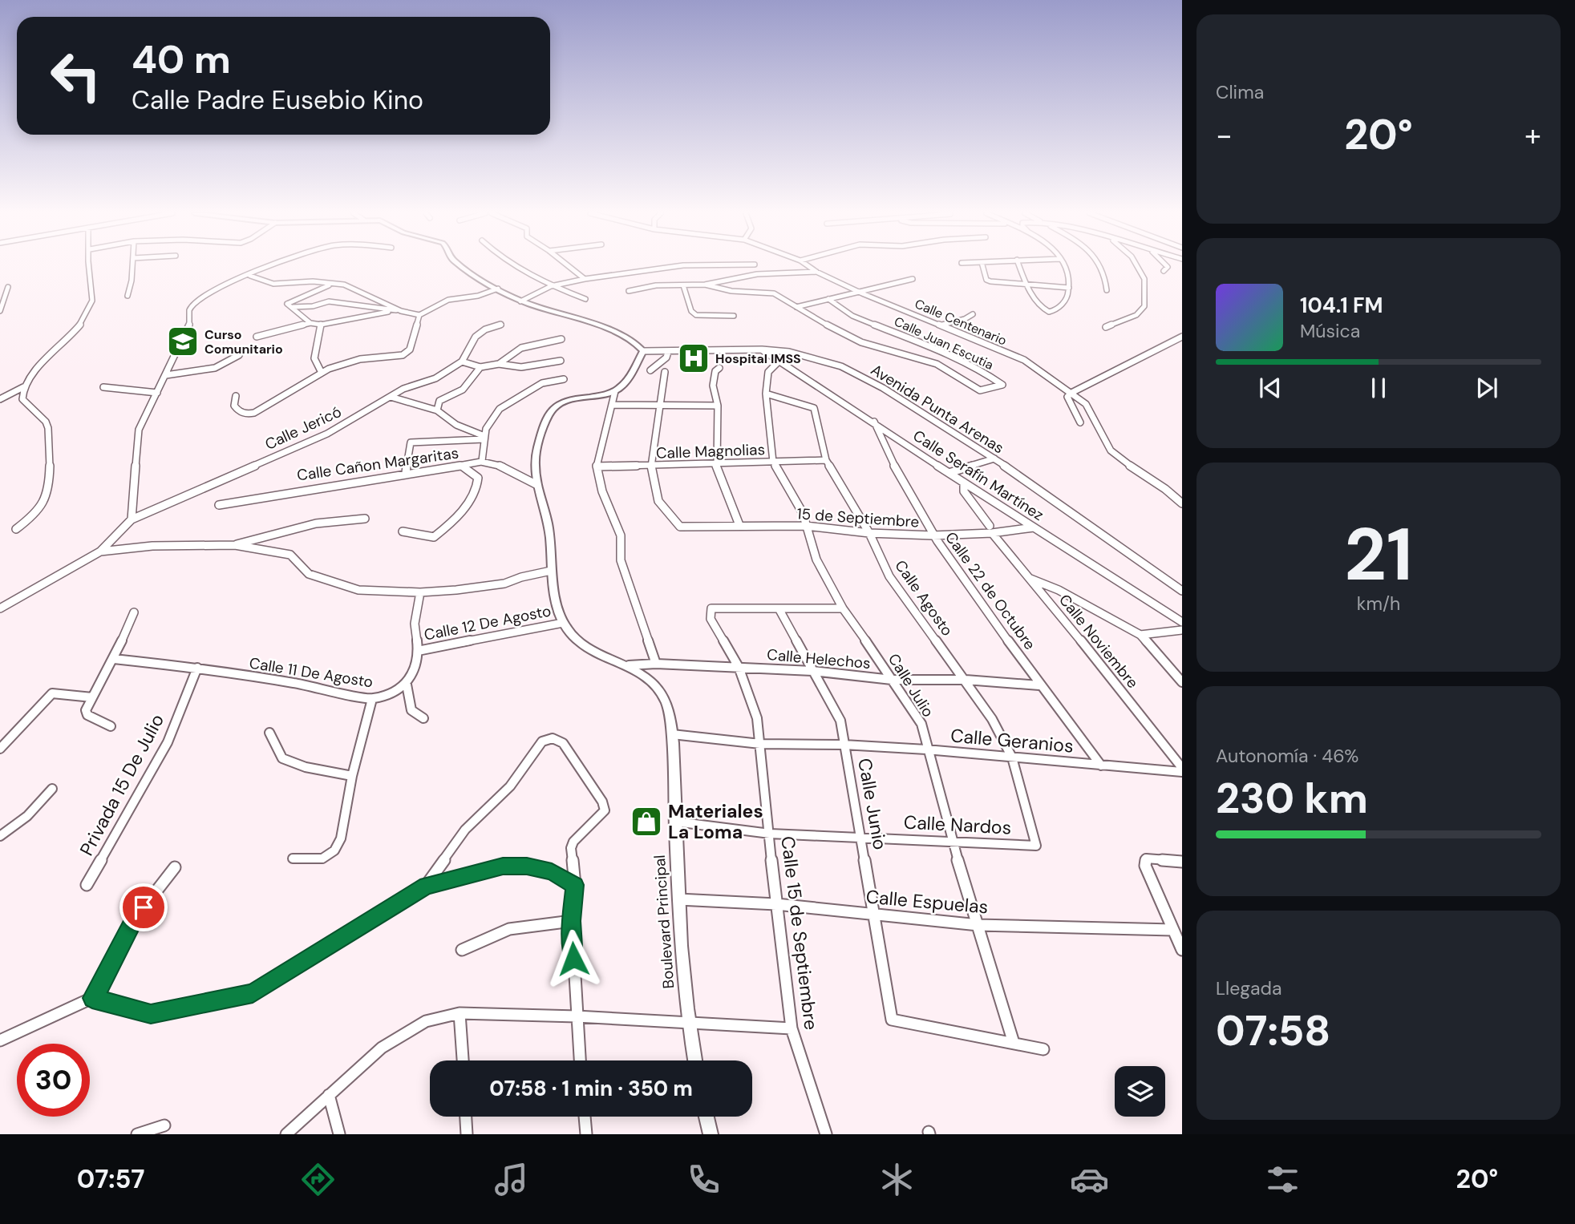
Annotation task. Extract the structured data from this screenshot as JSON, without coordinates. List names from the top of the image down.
{
  "streets": {
    "street": [
      "Calle Centenario",
      "Calle Juan Escutia",
      "Avenida Punta Arenas",
      "Calle Jericó",
      "Calle Magnolias",
      "Calle Cañon Margaritas",
      "Calle Serafín Martínez",
      "15 de Septiembre",
      "Calle 22 de Octubre",
      "Calle Agosto",
      "Calle 12 De Agosto",
      "Calle Noviembre",
      "Calle Helechos",
      "Calle 11 De Agosto",
      "Calle Julio",
      "Calle Geranios",
      "Privada 15 De Julio",
      "Calle Junio",
      "Calle Nardos",
      "Calle Espuelas",
      "Boulevard Principal",
      "Calle 15 de Septiembre"
    ]
  },
  "crossings": [
    ["Avenida Punta Arenas", "Calle Serafín Martínez"],
    ["Calle Magnolias", "15 de Septiembre"],
    ["Calle Magnolias", "Calle Agosto"],
    ["Calle Magnolias", "Calle Julio"],
    ["Calle Cañon Margaritas", "Boulevard Principal"],
    ["Calle Serafín Martínez", "15 de Septiembre"],
    ["Calle Serafín Martínez", "Calle 22 de Octubre"],
    ["Calle Serafín Martínez", "Calle Noviembre"],
    ["Calle Serafín Martínez", "Calle Julio"],
    ["15 de Septiembre", "Calle 22 de Octubre"],
    ["15 de Septiembre", "Calle Agosto"],
    ["15 de Septiembre", "Calle Noviembre"],
    ["15 de Septiembre", "Calle Julio"],
    ["Calle 22 de Octubre", "Calle Helechos"],
    ["Calle 22 de Octubre", "Calle Geranios"],
    ["Calle Agosto", "Calle Helechos"],
    ["Calle Agosto", "Calle Julio"],
    ["Calle Agosto", "Calle Geranios"],
    ["Calle Agosto", "Calle Nardos"],
    ["Calle 12 De Agosto", "Boulevard Principal"],
    ["Calle Noviembre", "Calle Geranios"],
    ["Calle Helechos", "Calle Julio"],
    ["Calle Helechos", "Calle Junio"],
    ["Calle Helechos", "Boulevard Principal"],
    ["Calle Helechos", "Calle 15 de Septiembre"],
    ["Calle 11 De Agosto", "Privada 15 De Julio"],
    ["Calle Julio", "Calle Geranios"],
    ["Calle Julio", "Calle Junio"],
    ["Calle Julio", "Calle Nardos"],
    ["Calle Julio", "Calle Espuelas"],
    ["Calle Geranios", "Calle Junio"],
    ["Calle Geranios", "Boulevard Principal"],
    ["Calle Geranios", "Calle 15 de Septiembre"],
    ["Calle Junio", "Calle Nardos"],
    ["Calle Junio", "Calle Espuelas"],
    ["Calle Junio", "Calle 15 de Septiembre"],
    ["Calle Nardos", "Boulevard Principal"],
    ["Calle Nardos", "Calle 15 de Septiembre"],
    ["Calle Espuelas", "Boulevard Principal"],
    ["Calle Espuelas", "Calle 15 de Septiembre"]
  ],
  "places": {
    "school or university": ["Curso Comunitario"],
    "hospital": ["Hospital IMSS"],
    "shop": ["Materiales La Loma"]
  },
  "page": {
    "tile": [
      "Clima",
      ["21", "km/h"],
      ["Autonomía · 46%", "230 km"],
      ["Llegada", "07:58"]
    ],
    "turn": ["40 m", "Calle Padre Eusebio Kino"],
    "heat": ["−", "20°", "+"],
    "song": ["104.1 FM", "Música"],
    "limit": "30",
    "trip": "07:58 · 1 min · 350 m",
    "tabs": ["07:57", "20°"]
  }
}
